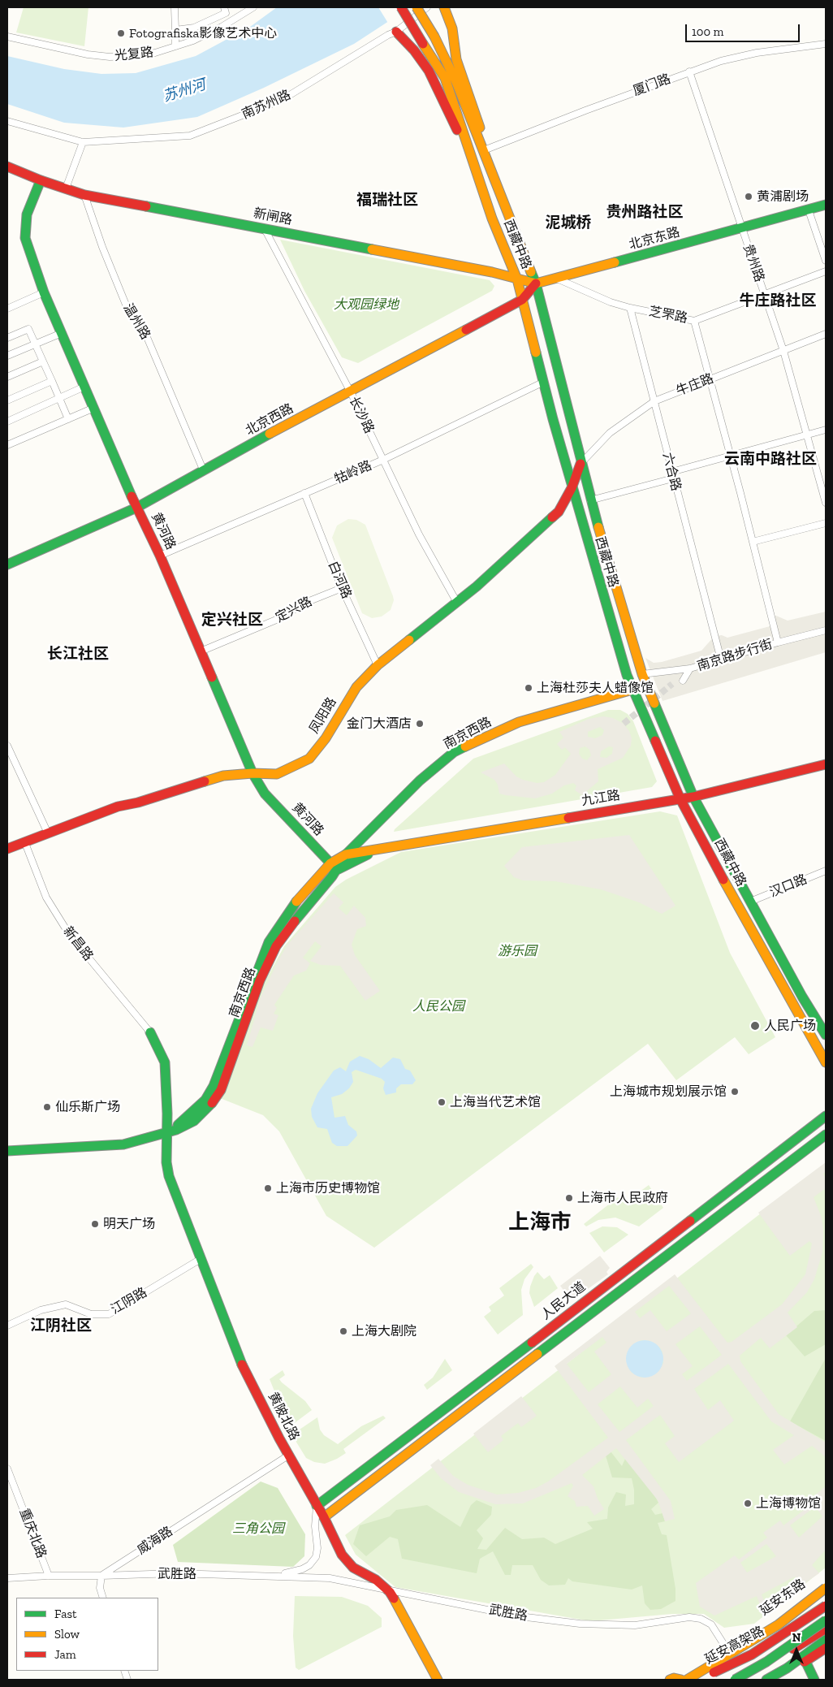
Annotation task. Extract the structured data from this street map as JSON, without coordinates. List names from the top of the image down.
{
  "streets": {
    "main road": [
      "新闸路",
      "北京东路",
      "西藏中路",
      "北京西路",
      "黄河路",
      "凤阳路",
      "南京西路",
      "九江路",
      "人民大道",
      "黄陂北路",
      "延安东路",
      "延安高架路"
    ],
    "street": [
      "光复路",
      "厦门路",
      "南苏州路",
      "贵州路",
      "芝罘路",
      "温州路",
      "牛庄路",
      "长沙路",
      "六合路",
      "牯岭路",
      "白河路",
      "定兴路",
      "南京路步行街",
      "汉口路",
      "新昌路",
      "江阴路",
      "重庆北路",
      "威海路",
      "武胜路"
    ]
  },
  "crossings": [
    ["厦门路", "西藏中路"],
    ["厦门路", "贵州路"],
    ["新闸路", "北京东路"],
    ["新闸路", "西藏中路"],
    ["新闸路", "温州路"],
    ["新闸路", "长沙路"],
    ["新闸路", "北京西路"],
    ["新闸路", "黄河路"],
    ["北京东路", "西藏中路"],
    ["北京东路", "贵州路"],
    ["北京东路", "芝罘路"],
    ["北京东路", "北京西路"],
    ["西藏中路", "牛庄路"],
    ["西藏中路", "北京西路"],
    ["西藏中路", "牯岭路"],
    ["西藏中路", "南京路步行街"],
    ["西藏中路", "凤阳路"],
    ["西藏中路", "南京西路"],
    ["西藏中路", "九江路"],
    ["西藏中路", "汉口路"],
    ["贵州路", "芝罘路"],
    ["贵州路", "牛庄路"],
    ["芝罘路", "六合路"],
    ["温州路", "北京西路"],
    ["牛庄路", "六合路"],
    ["牛庄路", "凤阳路"],
    ["长沙路", "北京西路"],
    ["长沙路", "牯岭路"],
    ["长沙路", "凤阳路"],
    ["北京西路", "黄河路"],
    ["六合路", "南京路步行街"],
    ["牯岭路", "黄河路"],
    ["牯岭路", "白河路"],
    ["黄河路", "定兴路"],
    ["黄河路", "凤阳路"],
    ["黄河路", "南京西路"],
    ["黄河路", "九江路"],
    ["白河路", "定兴路"],
    ["白河路", "凤阳路"],
    ["凤阳路", "新昌路"],
    ["南京西路", "九江路"],
    ["南京西路", "黄陂北路"],
    ["新昌路", "黄陂北路"],
    ["江阴路", "黄陂北路"],
    ["人民大道", "黄陂北路"],
    ["人民大道", "武胜路"],
    ["黄陂北路", "威海路"],
    ["黄陂北路", "武胜路"],
    ["威海路", "武胜路"],
    ["武胜路", "延安东路"],
    ["延安东路", "延安高架路"]
  ],
  "districts": [
    "福瑞社区",
    "贵州路社区",
    "泥城桥",
    "牛庄路社区",
    "云南中路社区",
    "定兴社区",
    "长江社区",
    "上海市",
    "江阴社区"
  ],
  "water": ["苏州河"],
  "parks": [
    "大观园绿地",
    "游乐园",
    "人民公园",
    "三角公园"
  ],
  "places": [
    "Fotografiska影像艺术中心",
    "黄浦剧场",
    "上海杜莎夫人蜡像馆",
    "金门大酒店",
    "人民广场",
    "上海城市规划展示馆",
    "上海当代艺术馆",
    "仙乐斯广场",
    "上海市历史博物馆",
    "上海市人民政府",
    "明天广场",
    "上海大剧院",
    "上海博物馆"
  ],
  "legend": ["Fast", "Slow", "Jam"],
  "scale_bar": "100 m",
  "north": "top"
}
